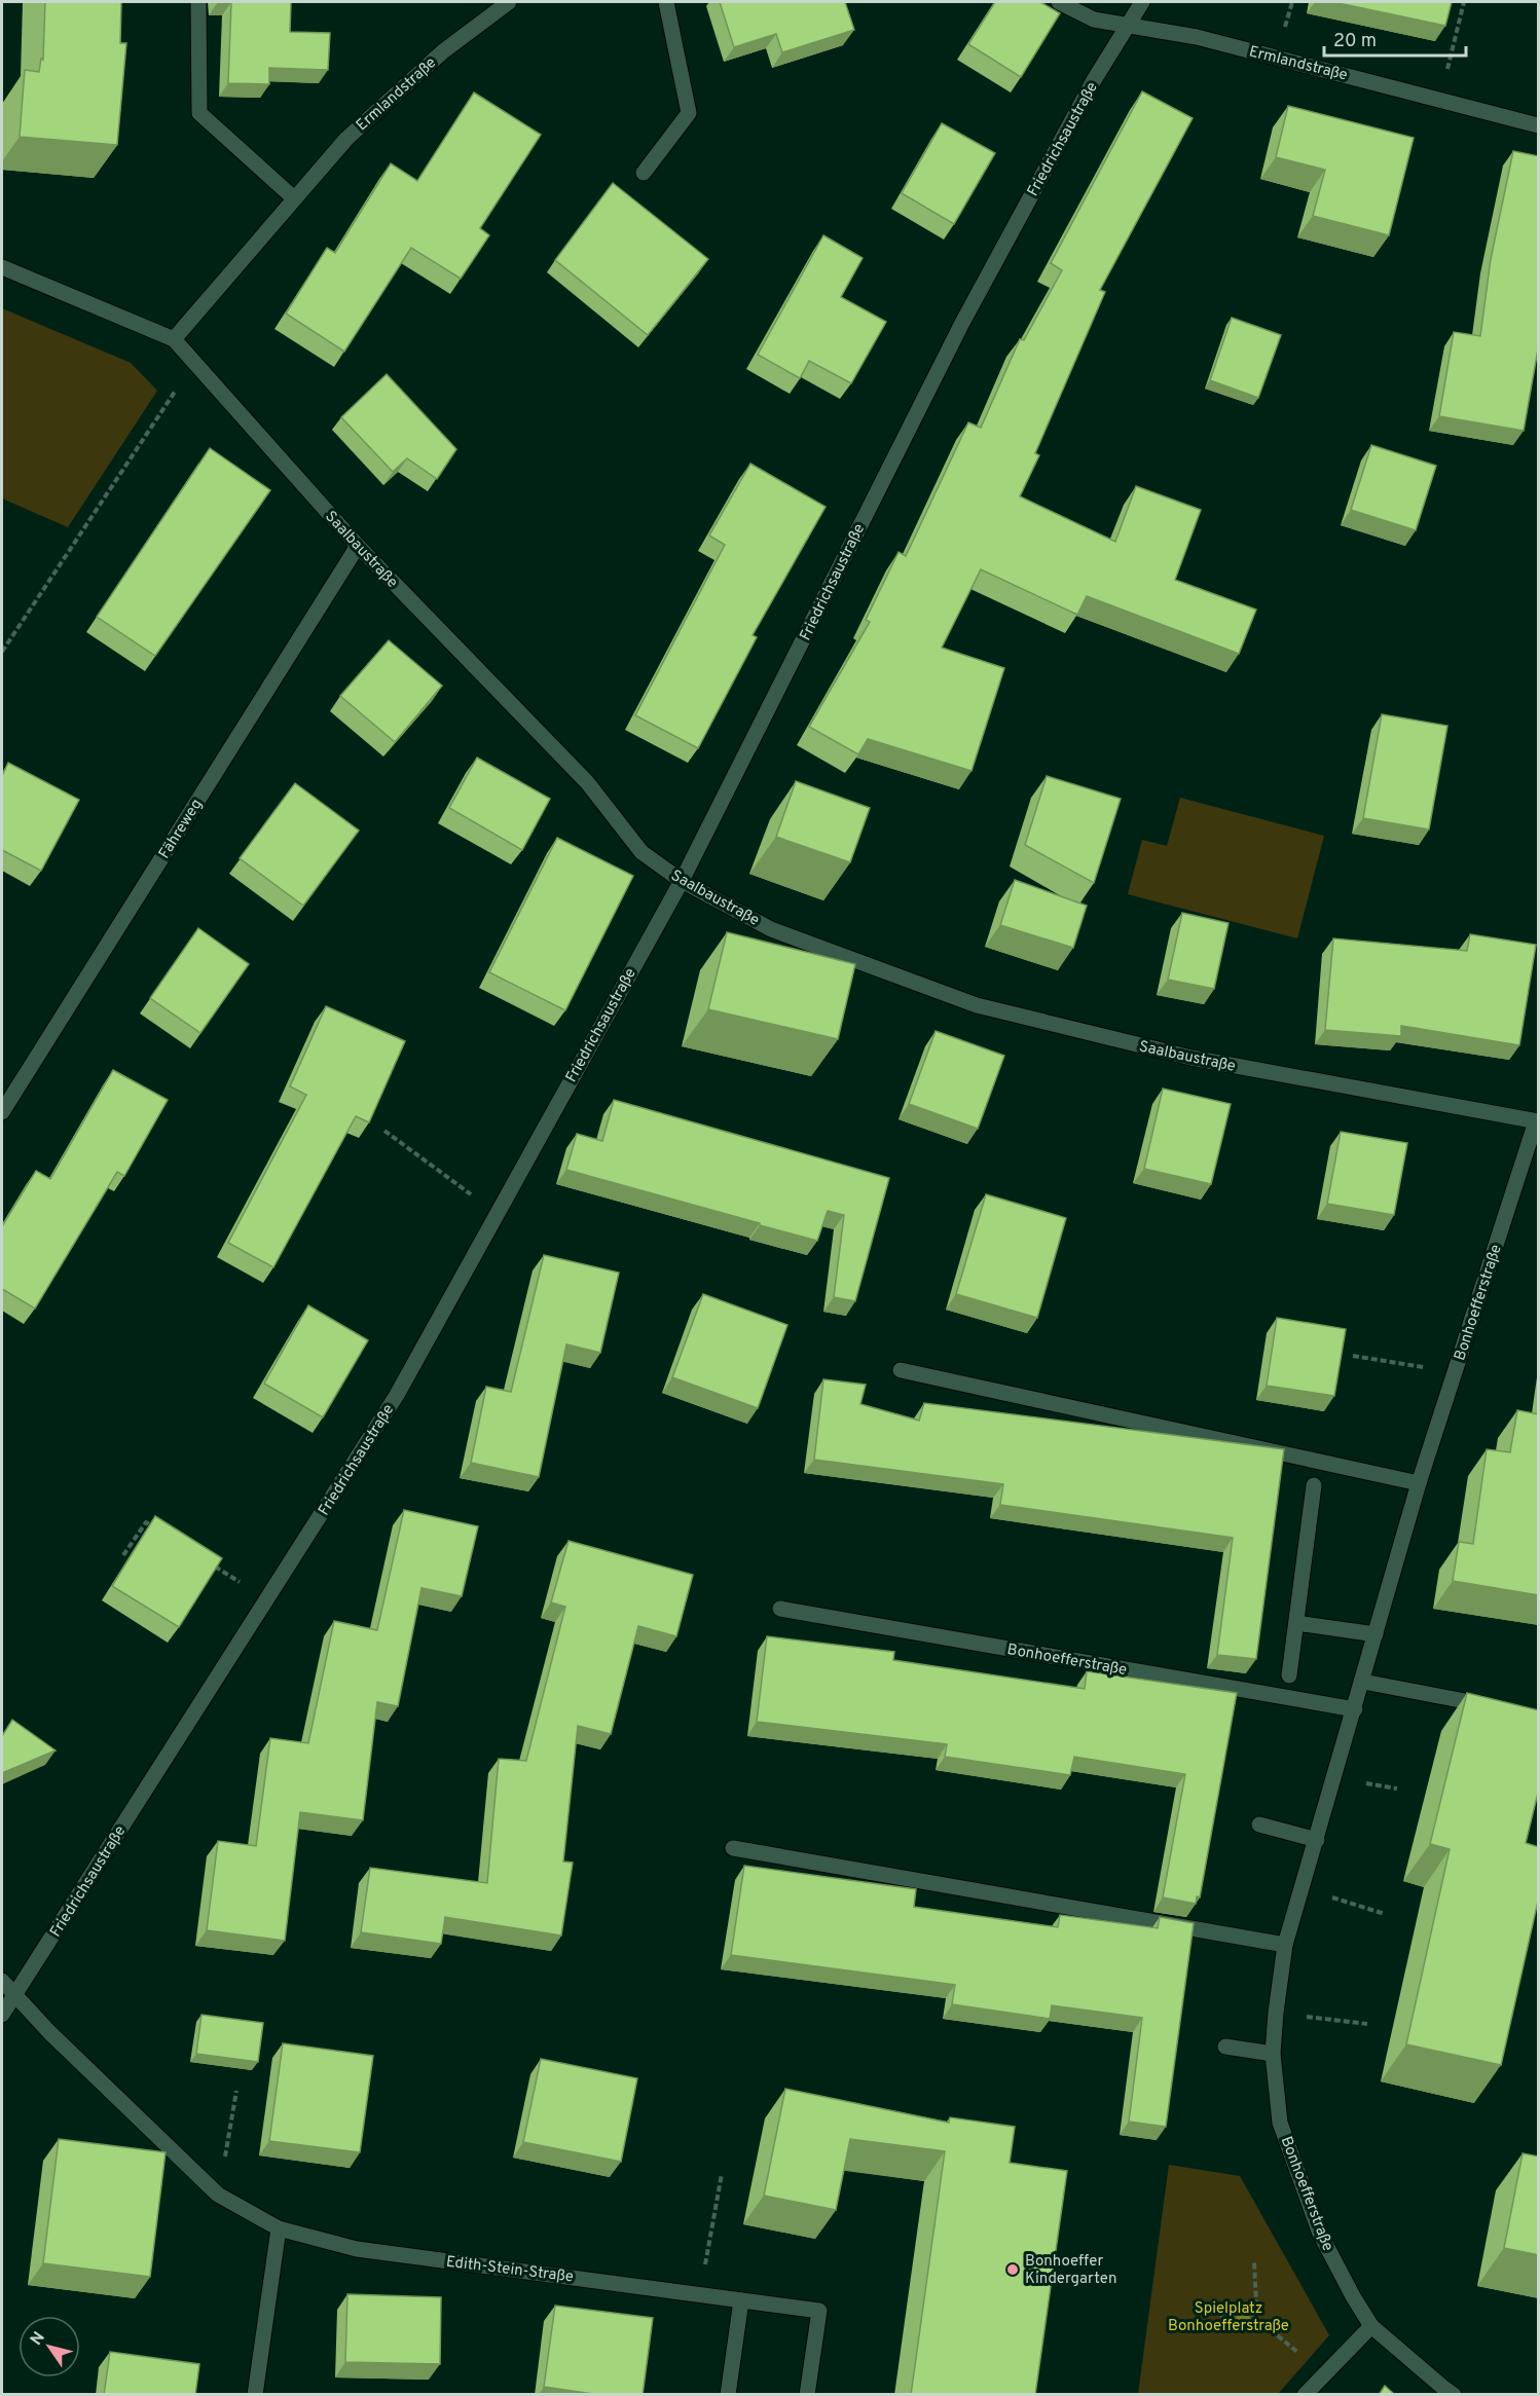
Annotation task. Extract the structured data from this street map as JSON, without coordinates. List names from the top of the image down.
{
  "streets": {
    "street": [
      "Ermlandstraße",
      "Friedrichsaustraße",
      "Saalbaustraße",
      "Fähreweg",
      "Bonhoefferstraße",
      "Edith-Stein-Straße"
    ]
  },
  "crossings": [
    ["Ermlandstraße", "Friedrichsaustraße"],
    ["Ermlandstraße", "Saalbaustraße"],
    ["Friedrichsaustraße", "Saalbaustraße"],
    ["Friedrichsaustraße", "Edith-Stein-Straße"],
    ["Saalbaustraße", "Fähreweg"],
    ["Saalbaustraße", "Bonhoefferstraße"]
  ],
  "parks": ["Spielplatz Bonhoefferstraße"],
  "places": ["Bonhoeffer Kindergarten"],
  "scale_bar": "20 m",
  "north": "top left"
}
